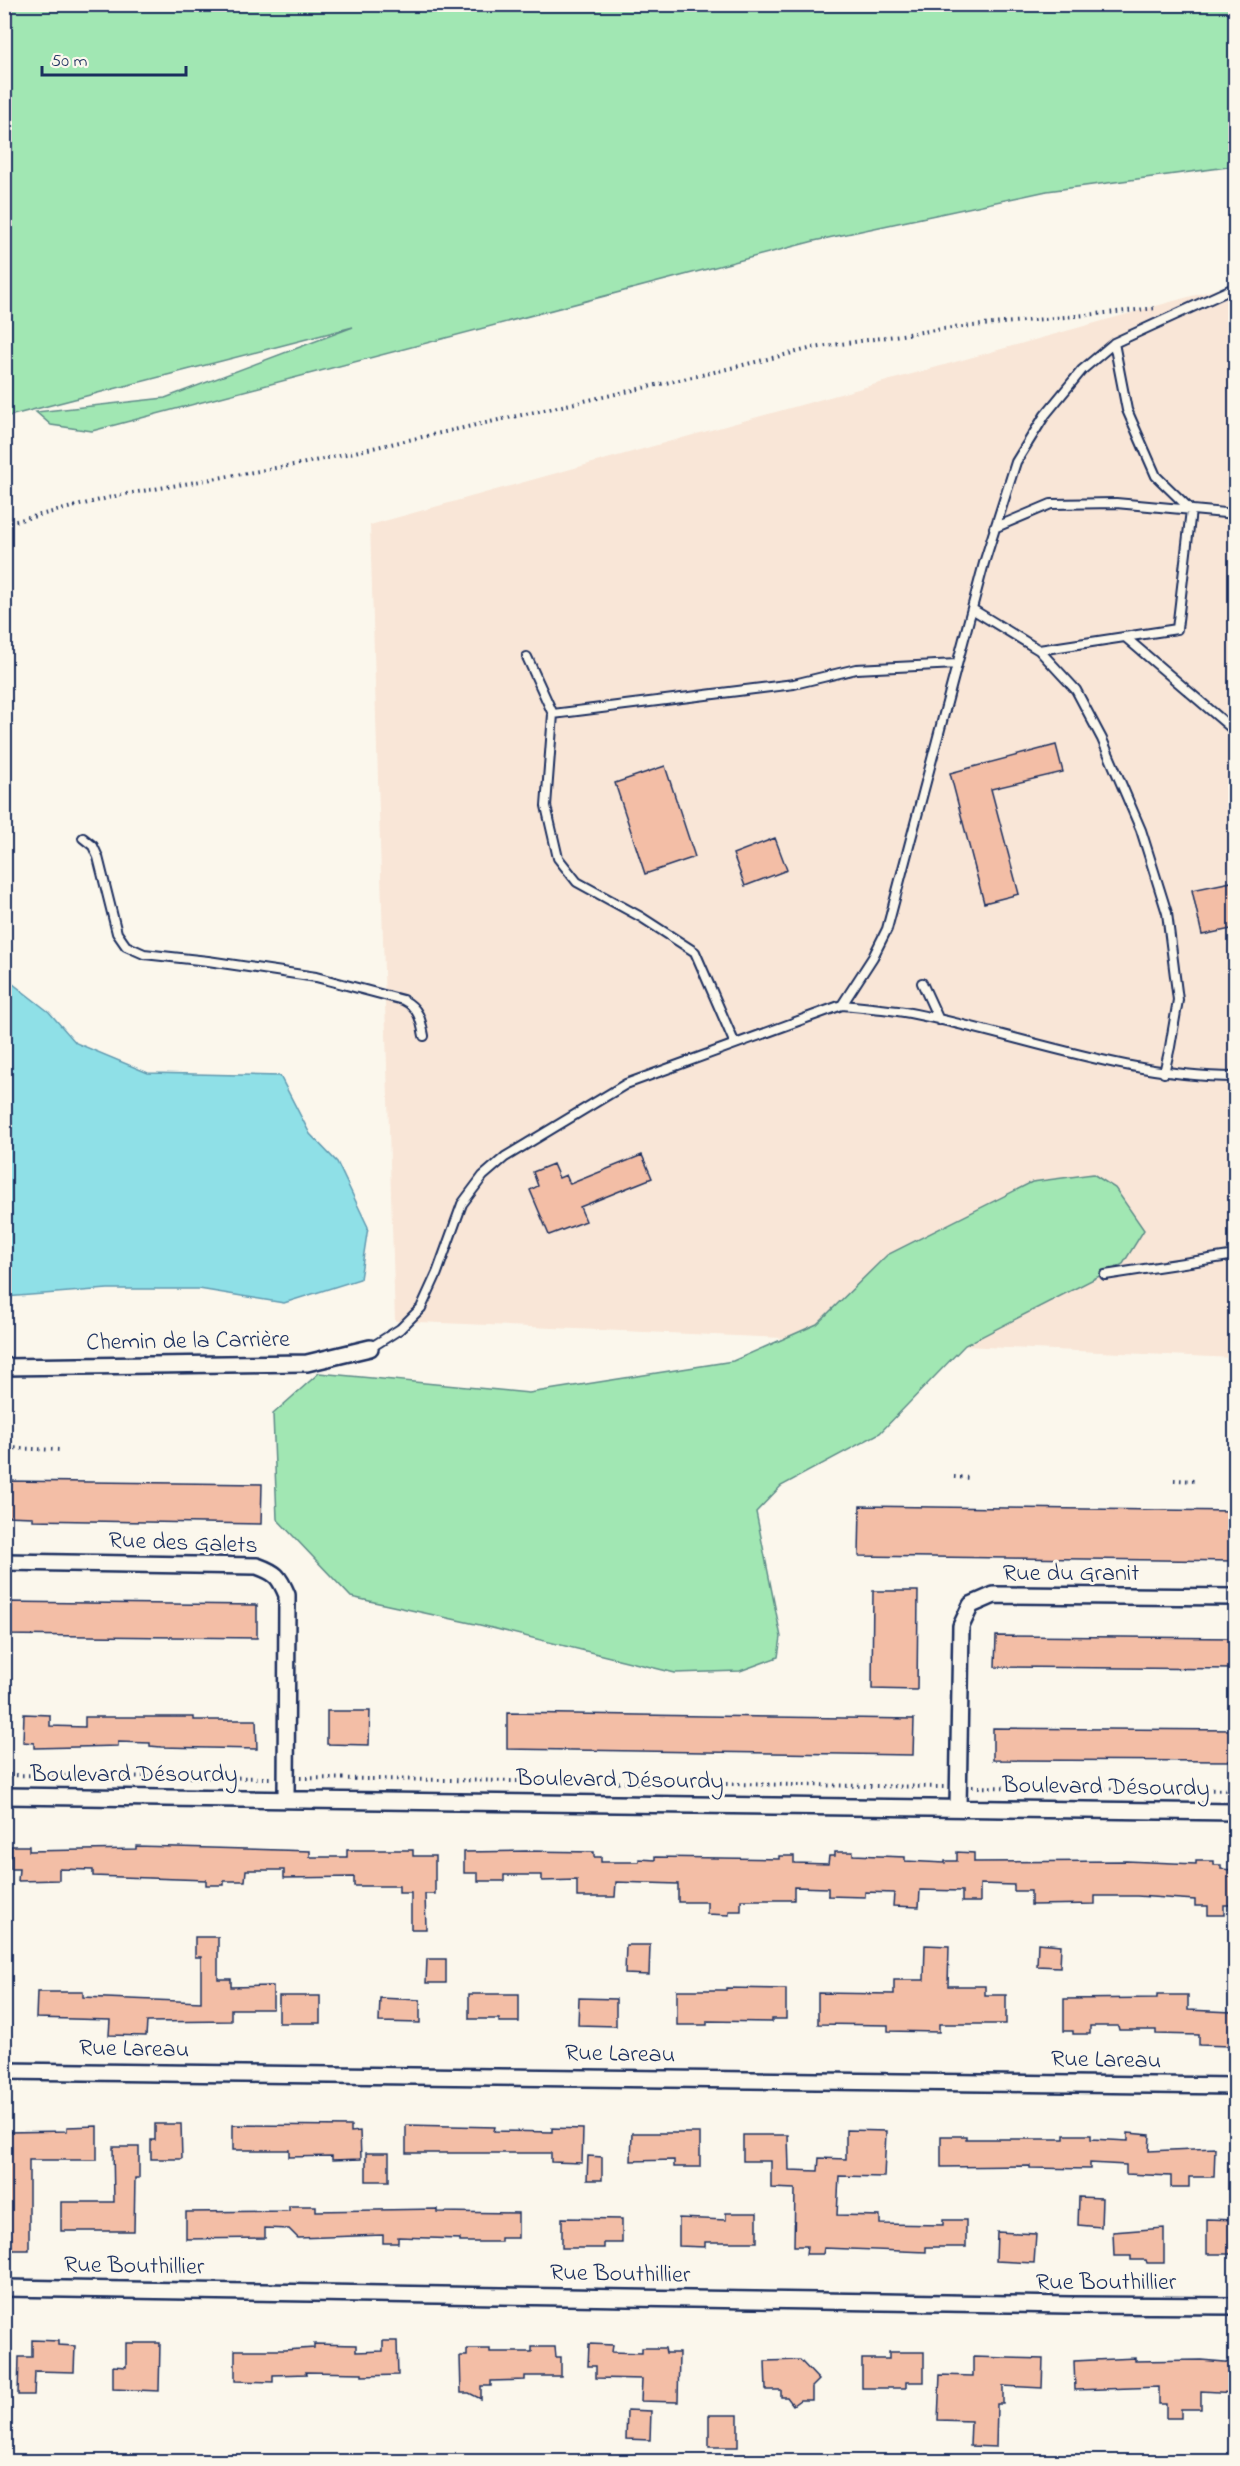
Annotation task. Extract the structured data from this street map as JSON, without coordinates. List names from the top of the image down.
{
  "streets": {
    "street": [
      "Chemin de la Carrière",
      "Rue des Galets",
      "Rue du Granit",
      "Boulevard Désourdy",
      "Rue Lareau",
      "Rue Bouthillier"
    ]
  },
  "crossings": [
    ["Rue des Galets", "Boulevard Désourdy"],
    ["Rue du Granit", "Boulevard Désourdy"]
  ],
  "scale_bar": "50 m"
}
